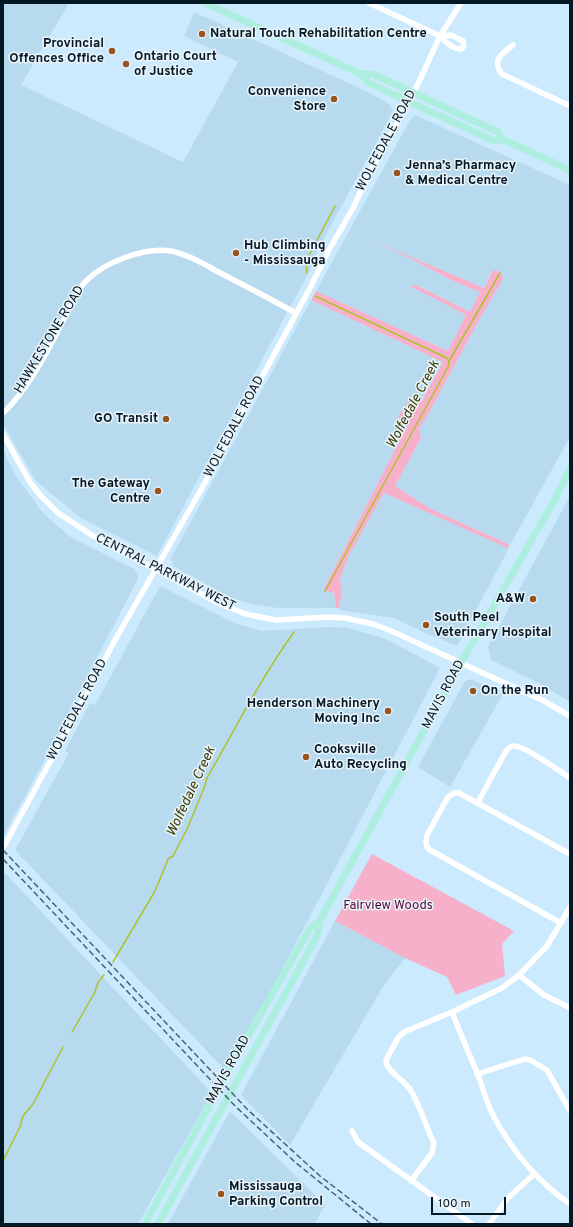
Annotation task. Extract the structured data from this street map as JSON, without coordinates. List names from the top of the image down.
{
  "streets": {
    "main road": ["MAVIS ROAD"],
    "street": ["WOLFEDALE ROAD", "HAWKESTONE ROAD", "CENTRAL PARKWAY WEST"]
  },
  "crossings": [
    ["WOLFEDALE ROAD", "HAWKESTONE ROAD"],
    ["WOLFEDALE ROAD", "CENTRAL PARKWAY WEST"],
    ["CENTRAL PARKWAY WEST", "MAVIS ROAD"]
  ],
  "water": ["Wolfedale Creek"],
  "parks": ["Fairview Woods"],
  "places": [
    "Natural Touch Rehabilitation Centre",
    "Provincial Offences Office",
    "Ontario Court of Justice",
    "Convenience Store",
    "Jenna’s Pharmacy & Medical Centre",
    "Hub Climbing - Mississauga",
    "GO Transit",
    "The Gateway Centre",
    "A&W",
    "South Peel Veterinary Hospital",
    "On the Run",
    "Henderson Machinery Moving Inc",
    "Cooksville Auto Recycling",
    "Mississauga Parking Control"
  ],
  "scale_bar": "100 m"
}
